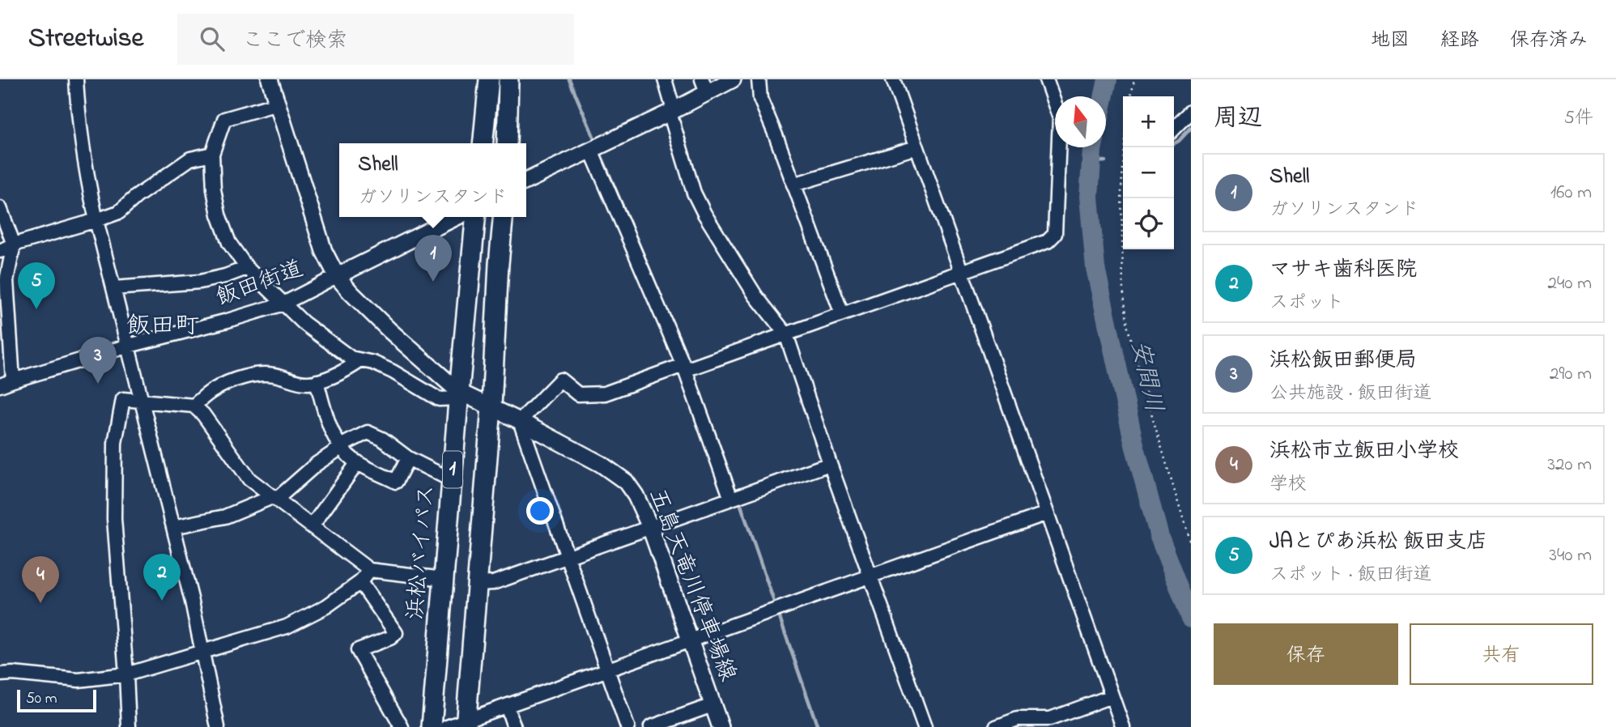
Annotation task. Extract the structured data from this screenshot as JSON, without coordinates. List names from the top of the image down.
{
  "streets": {
    "highway": ["1", "浜松バイパス"],
    "main road": ["五島天竜川停車場線"],
    "street": ["飯田街道"]
  },
  "crossings": [
    ["飯田街道", "五島天竜川停車場線"],
    ["1", "五島天竜川停車場線"],
    ["浜松バイパス", "五島天竜川停車場線"]
  ],
  "districts": ["飯田町"],
  "water": ["安間川"],
  "scale_bar": "50 m",
  "north": "top",
  "page": {
    "header": "Streetwise",
    "search": "ここで検索",
    "nav": ["地図", "経路", "保存済み"],
    "heading": ["周辺", "5件"],
    "map_buttons": ["+", "−"],
    "popup": ["Shell", "ガソリンスタンド"],
    "list": [
      {
        "mark": "1",
        "name": "Shell",
        "note": "ガソリンスタンド",
        "value": "160 m"
      },
      {
        "mark": "2",
        "name": "マサキ歯科医院",
        "note": "スポット",
        "value": "240 m"
      },
      {
        "mark": "3",
        "name": "浜松飯田郵便局",
        "note": "公共施設 · 飯田街道",
        "value": "290 m"
      },
      {
        "mark": "4",
        "name": "浜松市立飯田小学校",
        "note": "学校",
        "value": "320 m"
      },
      {
        "mark": "5",
        "name": "JAとぴあ浜松 飯田支店",
        "note": "スポット · 飯田街道",
        "value": "340 m"
      }
    ],
    "pins": [
      "1",
      "5",
      "3",
      "2",
      "4"
    ],
    "buttons": ["保存", "共有"],
    "scale": "50 m"
  }
}
